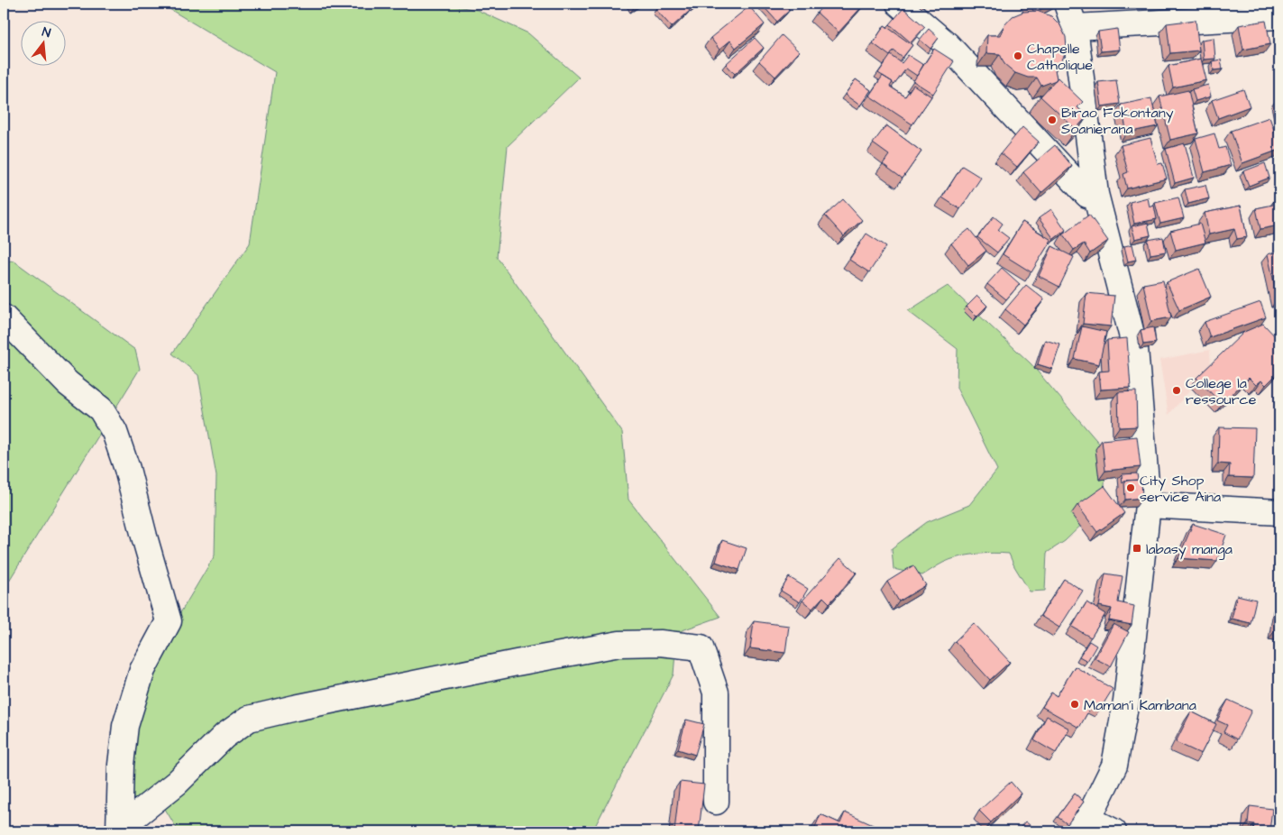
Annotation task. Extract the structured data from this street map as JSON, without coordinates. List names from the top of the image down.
{
  "places": {
    "other": [
      "Chapelle Catholique",
      "Birao Fokontany Soanierana",
      "College la ressource",
      "City Shop service Aina",
      "Maman'i Kambana"
    ],
    "transit": ["labasy manga"]
  },
  "north": "top"
}
